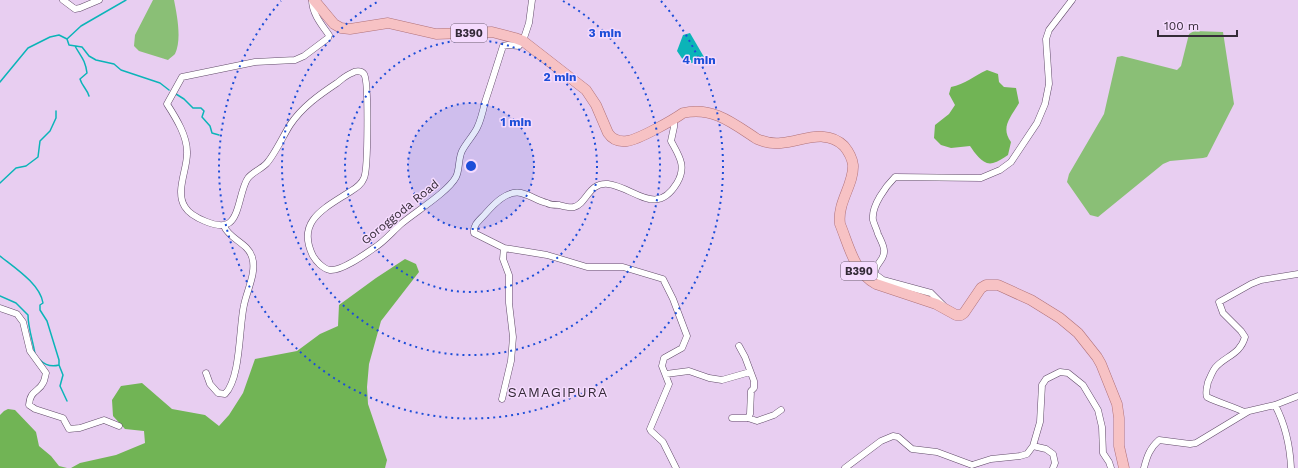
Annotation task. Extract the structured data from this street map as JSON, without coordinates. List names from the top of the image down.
{
  "streets": {
    "main road": ["B390"],
    "street": ["Goroggoda Road"]
  },
  "crossings": [
    ["B390", "Goroggoda Road"]
  ],
  "districts": ["SAMAGIPURA"],
  "scale_bar": "100 m",
  "rings": [
    "3 min",
    "4 min",
    "2 min",
    "1 min"
  ]
}
